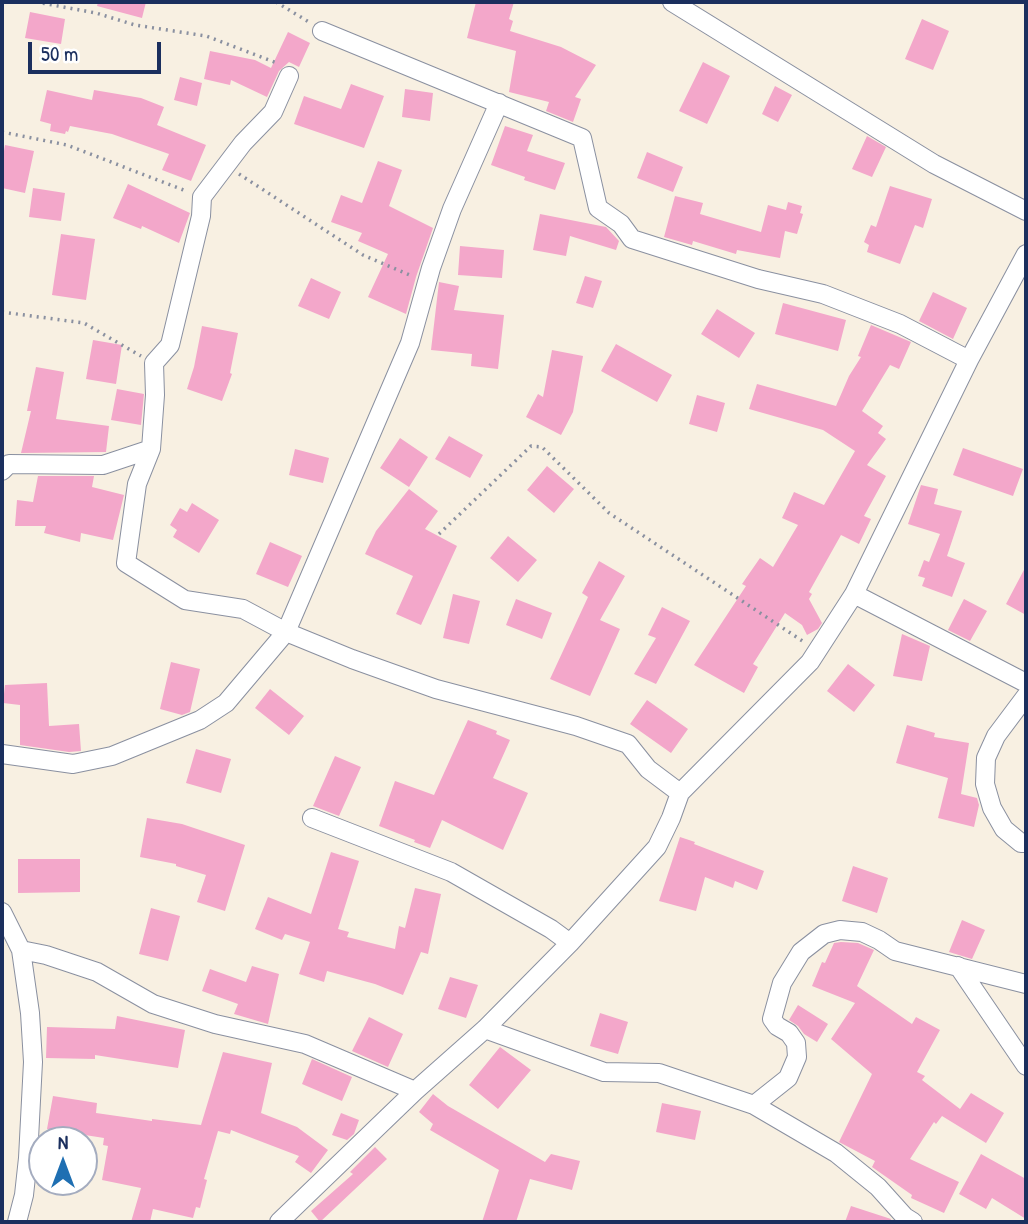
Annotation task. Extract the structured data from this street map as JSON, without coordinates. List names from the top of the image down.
{
  "scale_bar": "50 m",
  "north": "top"
}
